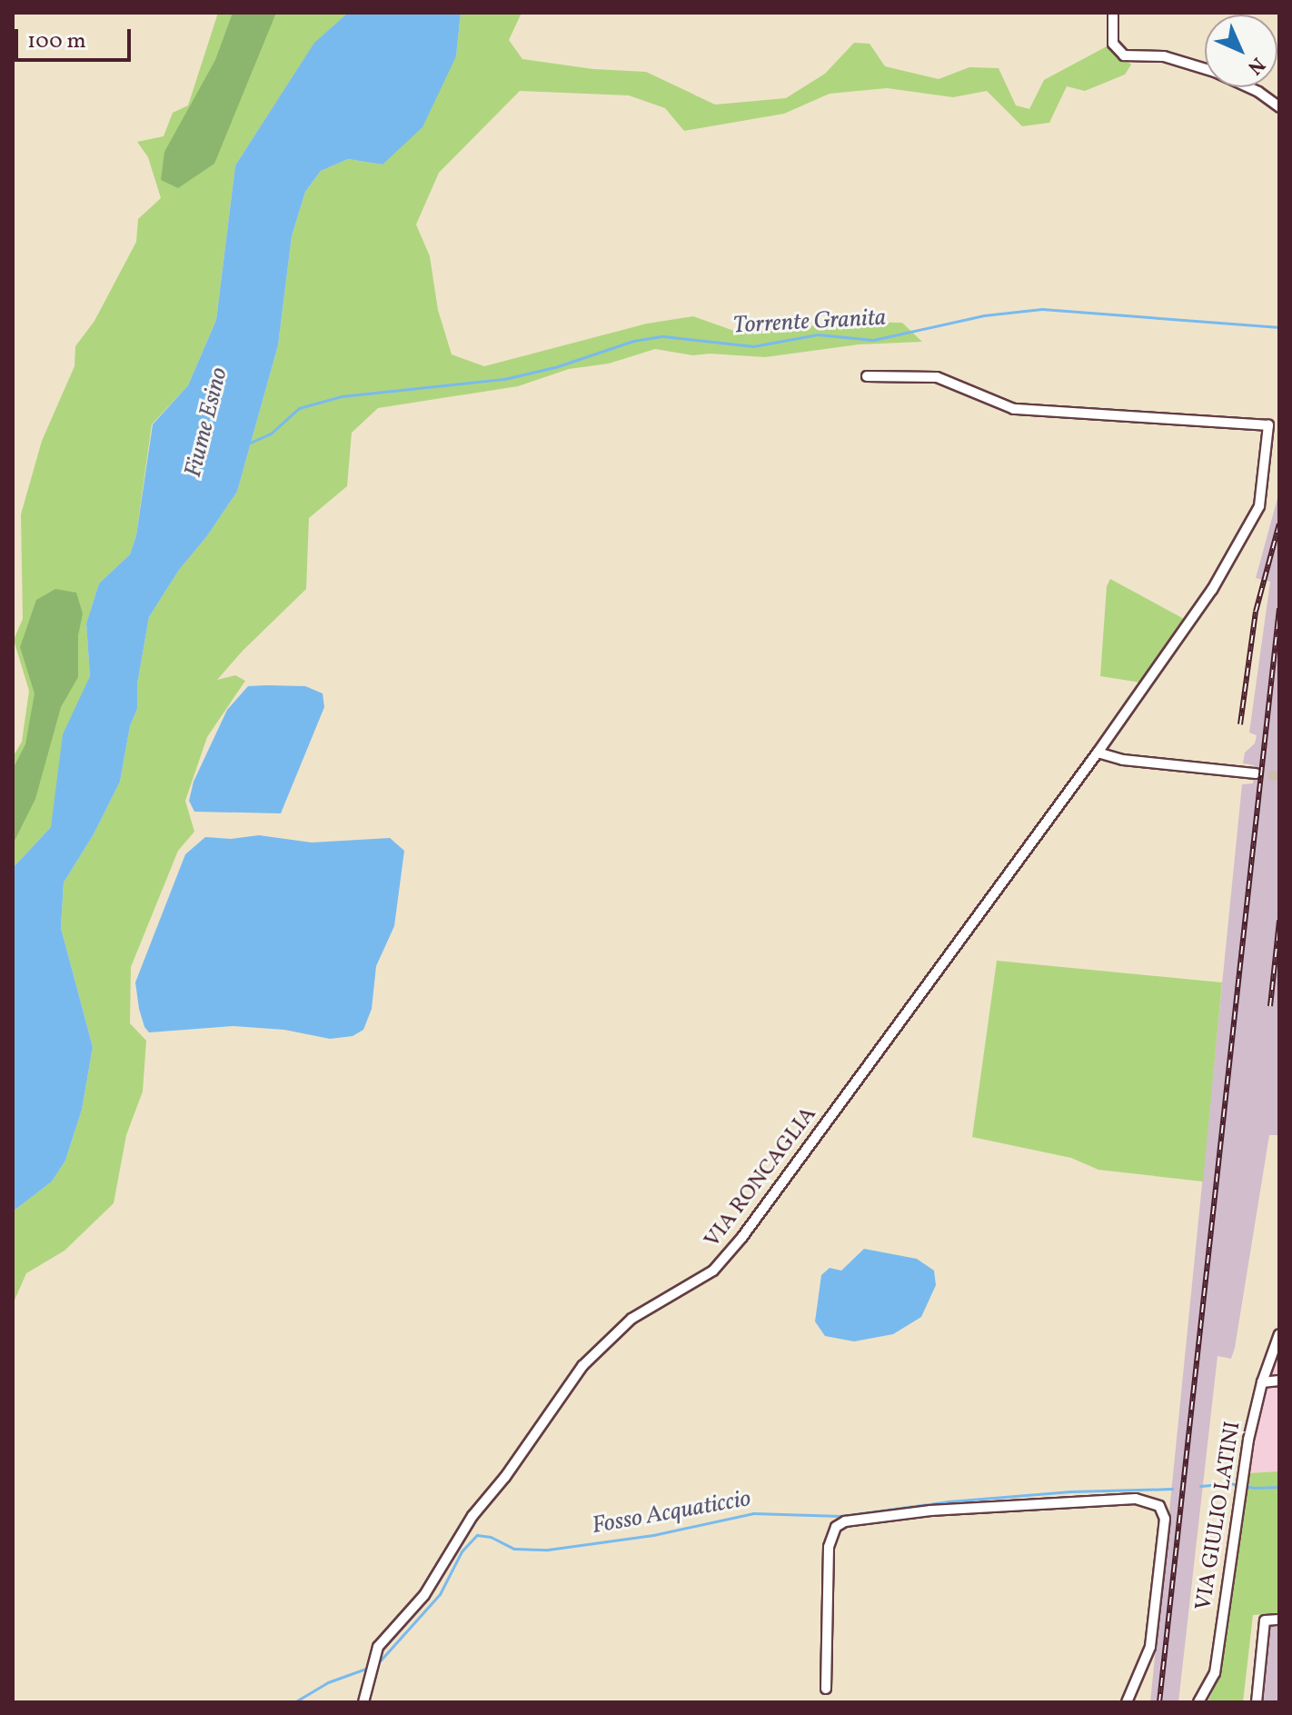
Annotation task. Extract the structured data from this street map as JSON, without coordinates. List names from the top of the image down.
{
  "streets": {
    "street": ["VIA RONCAGLIA", "VIA GIULIO LATINI"]
  },
  "water": ["Torrente Granita", "Fiume Esino", "Fosso Acquaticcio"],
  "scale_bar": "100 m",
  "north": "bottom right"
}
